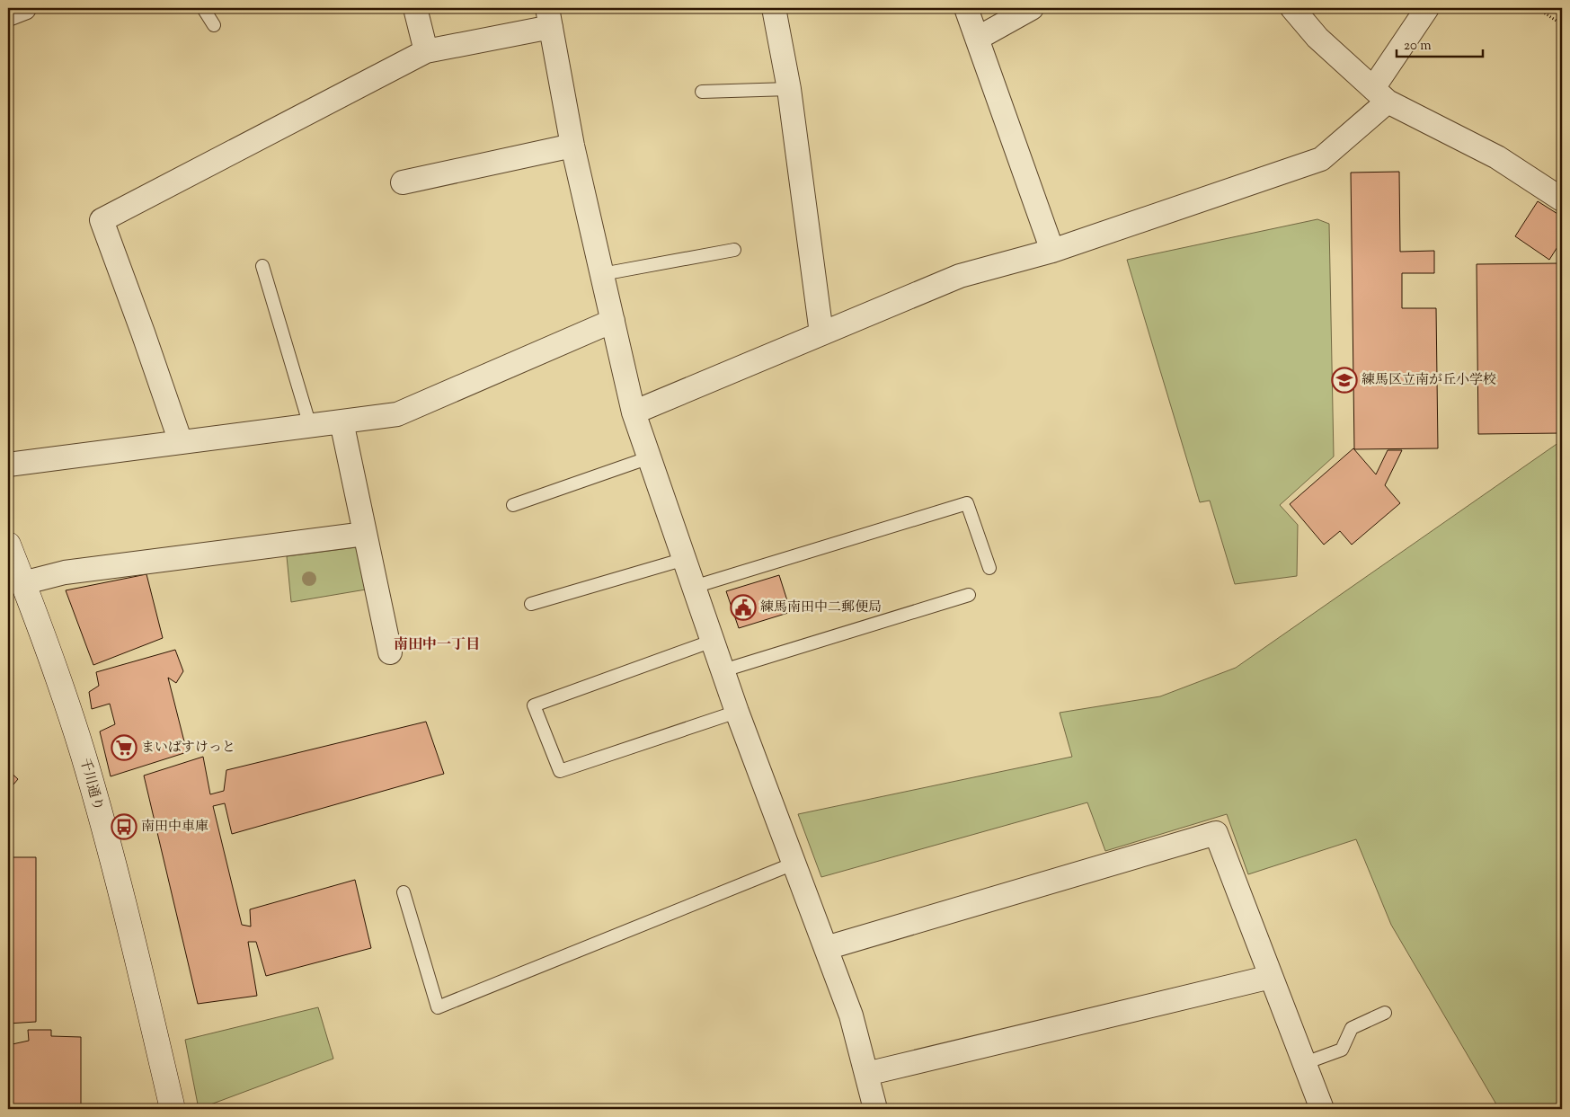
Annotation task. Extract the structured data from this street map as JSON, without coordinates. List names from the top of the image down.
{
  "streets": {
    "main road": ["千川通り"]
  },
  "districts": ["南田中一丁目"],
  "places": {
    "school or university": ["練馬区立南が丘小学校"],
    "public building": ["練馬南田中二郵便局"],
    "supermarket": ["まいばすけっと"],
    "bus stop": ["南田中車庫"]
  },
  "scale_bar": "20 m"
}
